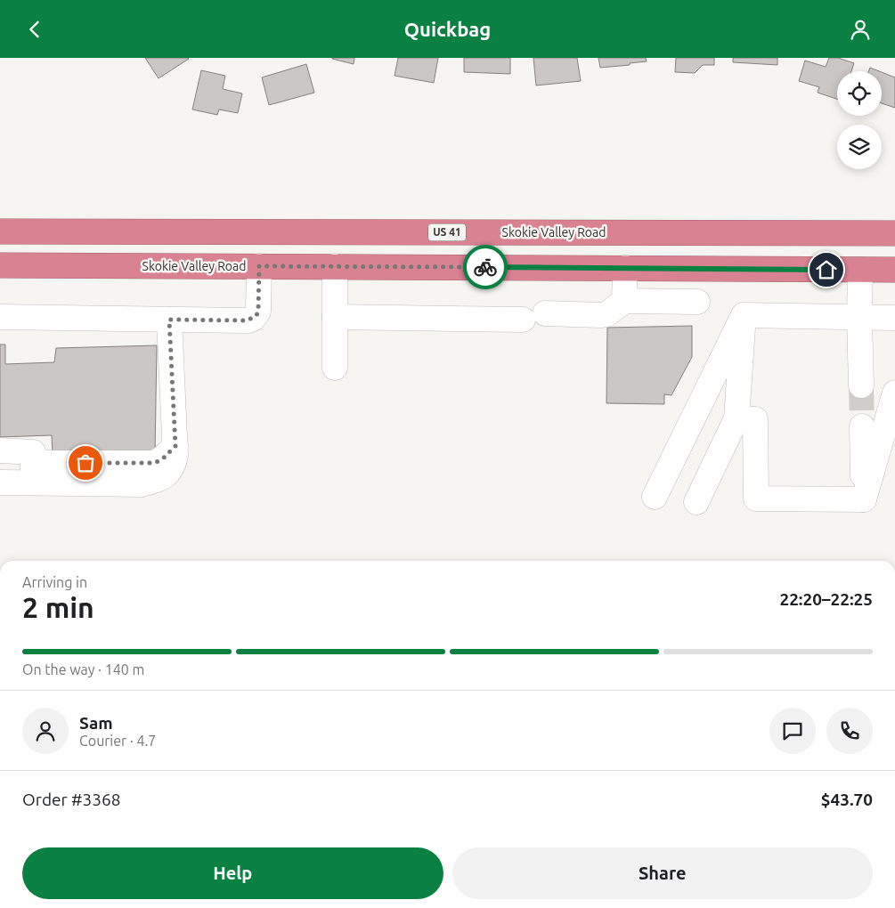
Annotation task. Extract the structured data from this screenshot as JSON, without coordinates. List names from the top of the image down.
{
  "streets": {
    "highway": ["US 41", "Skokie Valley Road"]
  },
  "page": {
    "header": "Quickbag",
    "heading": ["2 min", "Arriving in", "22:20–22:25"],
    "panel": [
      "Sam",
      "Courier · 4.7",
      "Order #3368",
      "$43.70"
    ],
    "bar": "On the way · 140 m",
    "buttons": ["Help", "Share"]
  }
}
